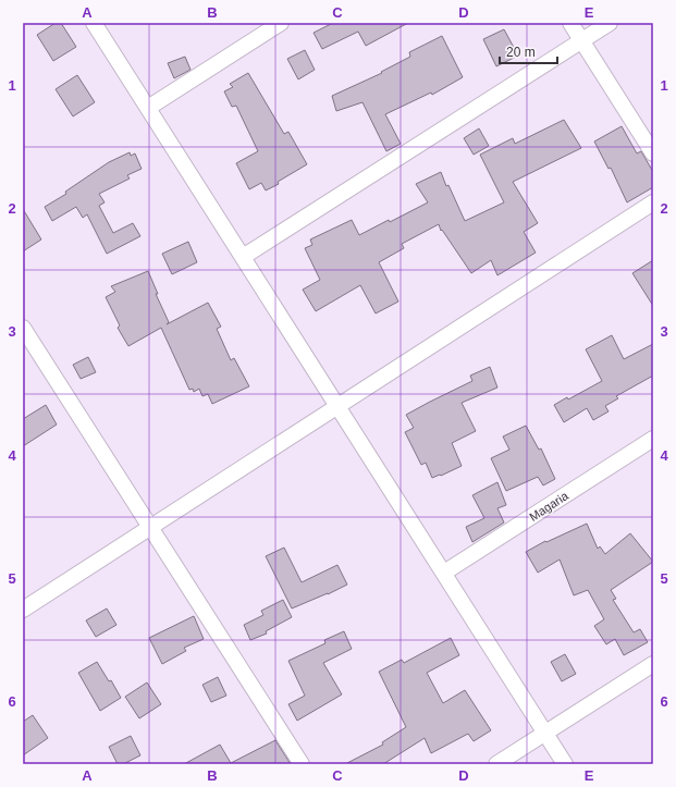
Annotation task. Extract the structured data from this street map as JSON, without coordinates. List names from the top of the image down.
{
  "streets": {
    "street": ["Magaria"]
  },
  "scale_bar": "20 m",
  "grid": {
    "columns": [
      "A",
      "B",
      "C",
      "D",
      "E"
    ],
    "rows": [
      "1",
      "2",
      "3",
      "4",
      "5",
      "6"
    ]
  }
}
